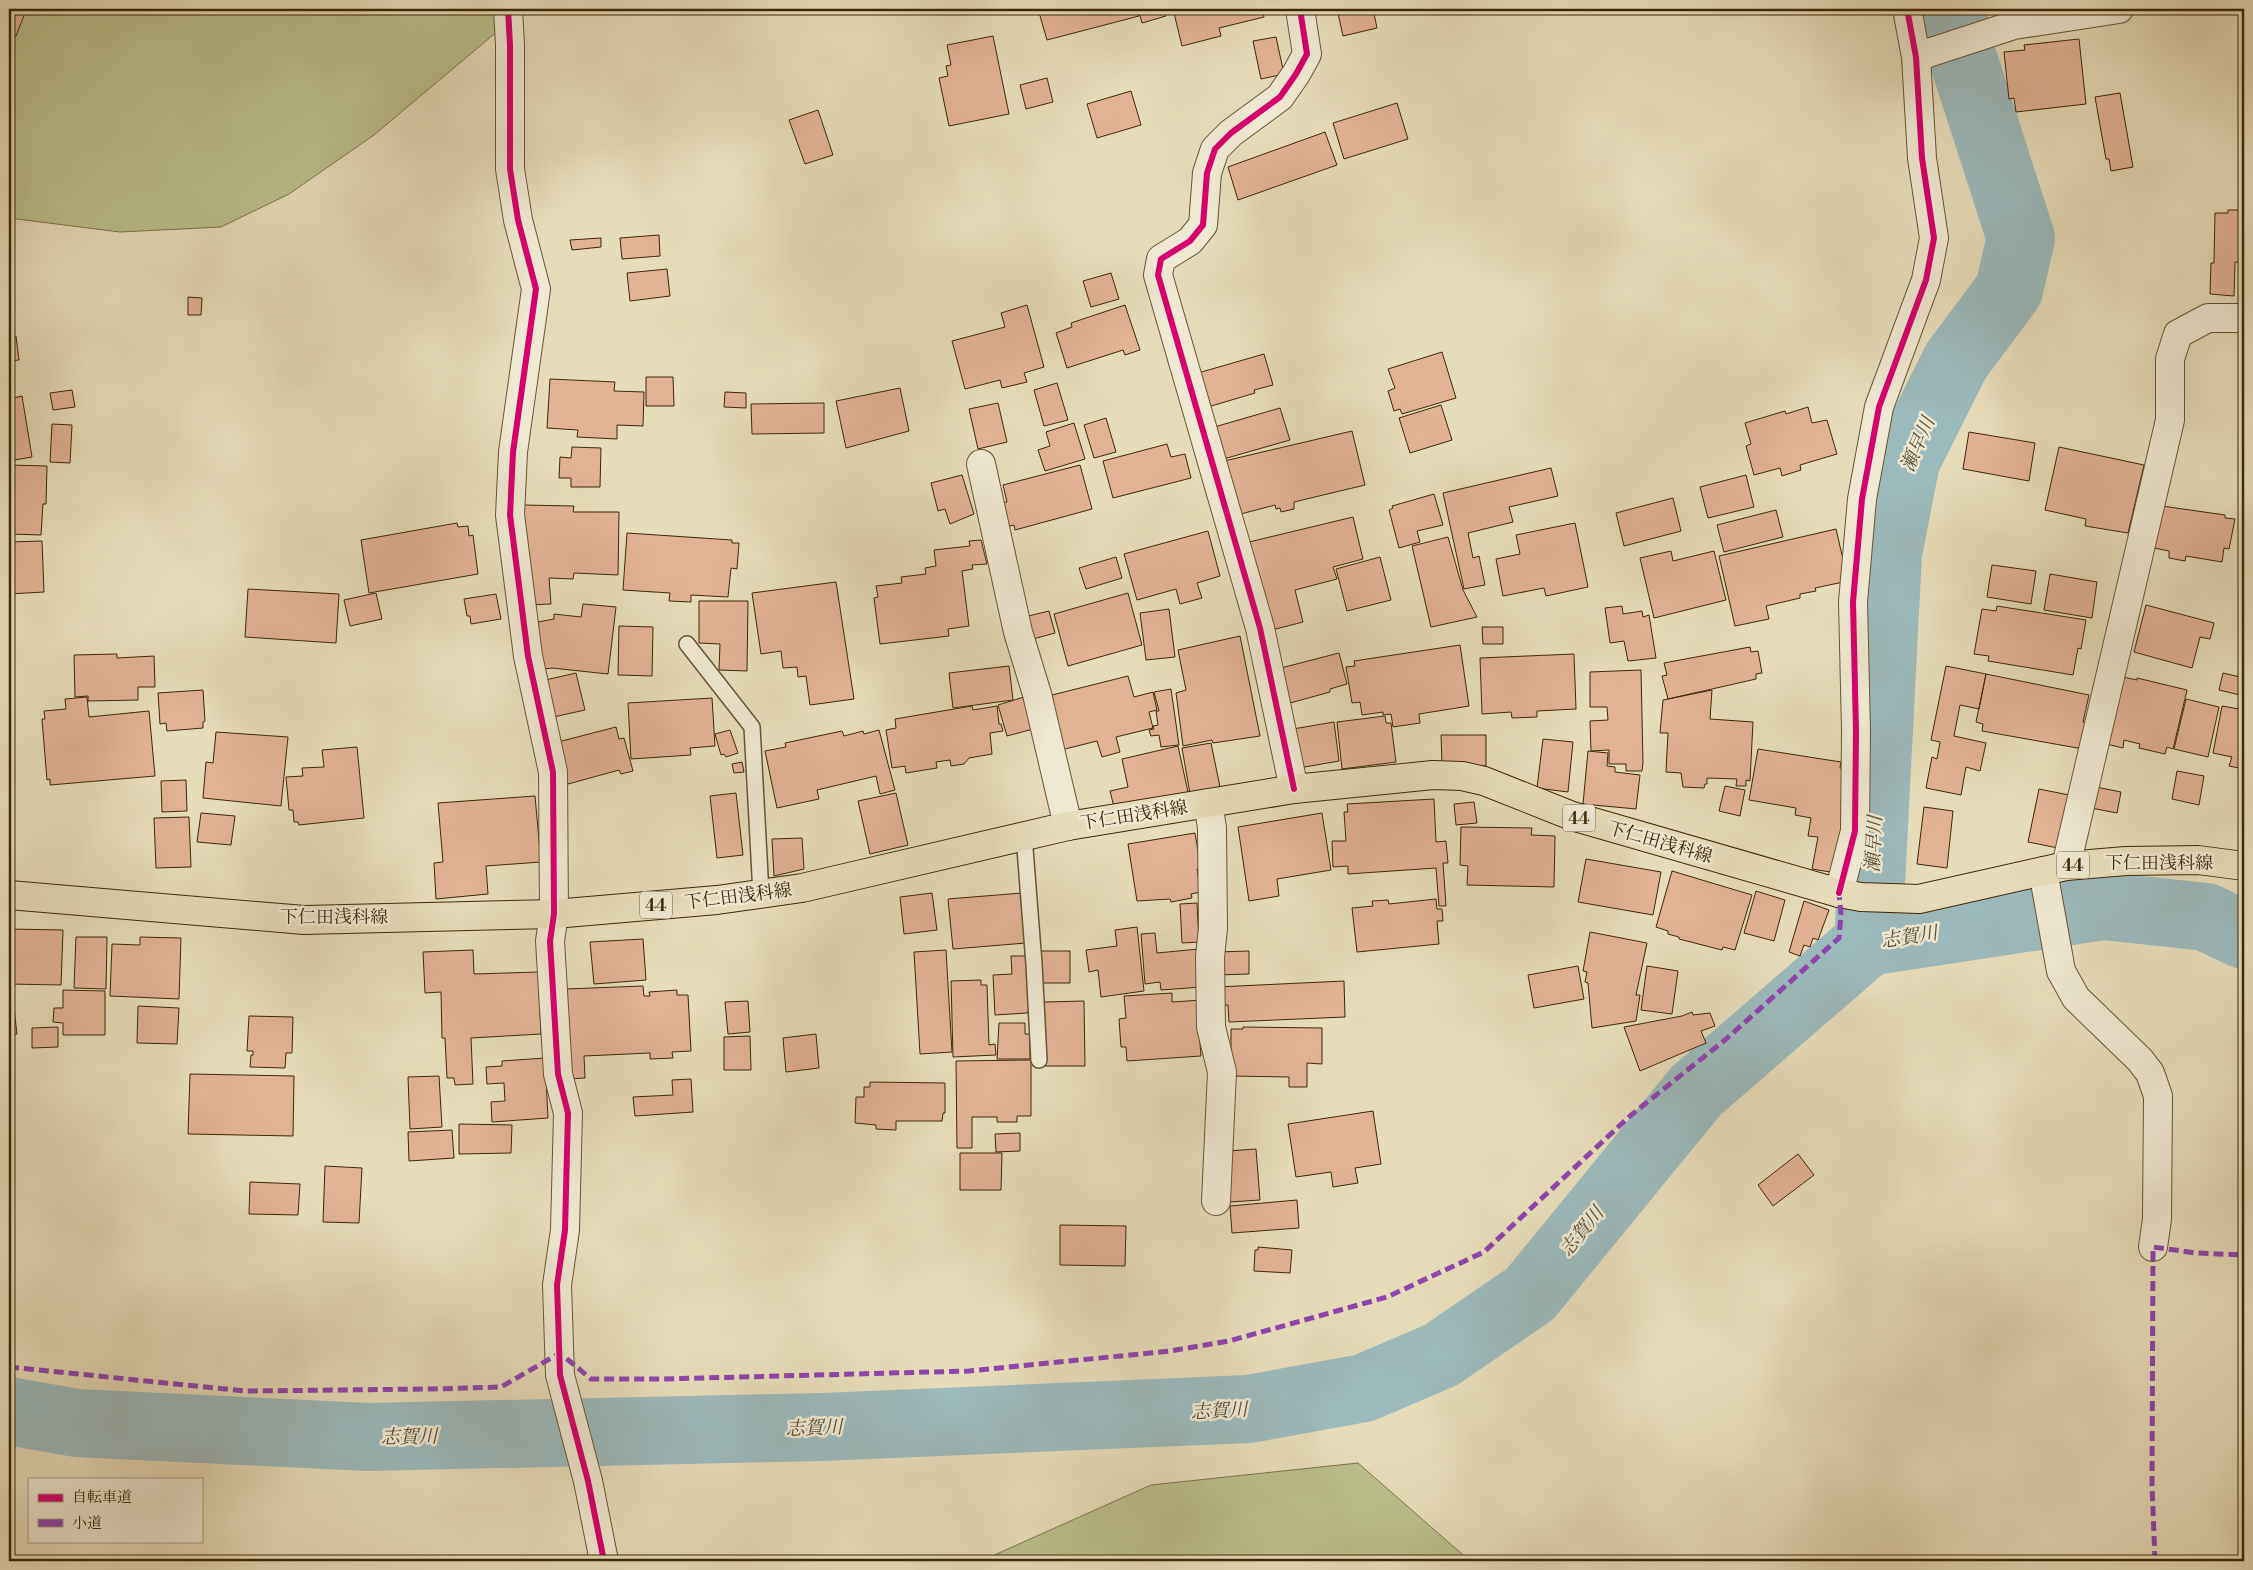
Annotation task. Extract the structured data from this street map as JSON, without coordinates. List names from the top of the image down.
{
  "streets": {
    "main road": ["下仁田浅科線", "44"]
  },
  "water": ["瀬早川", "志賀川"],
  "legend": ["自転車道", "小道"]
}
